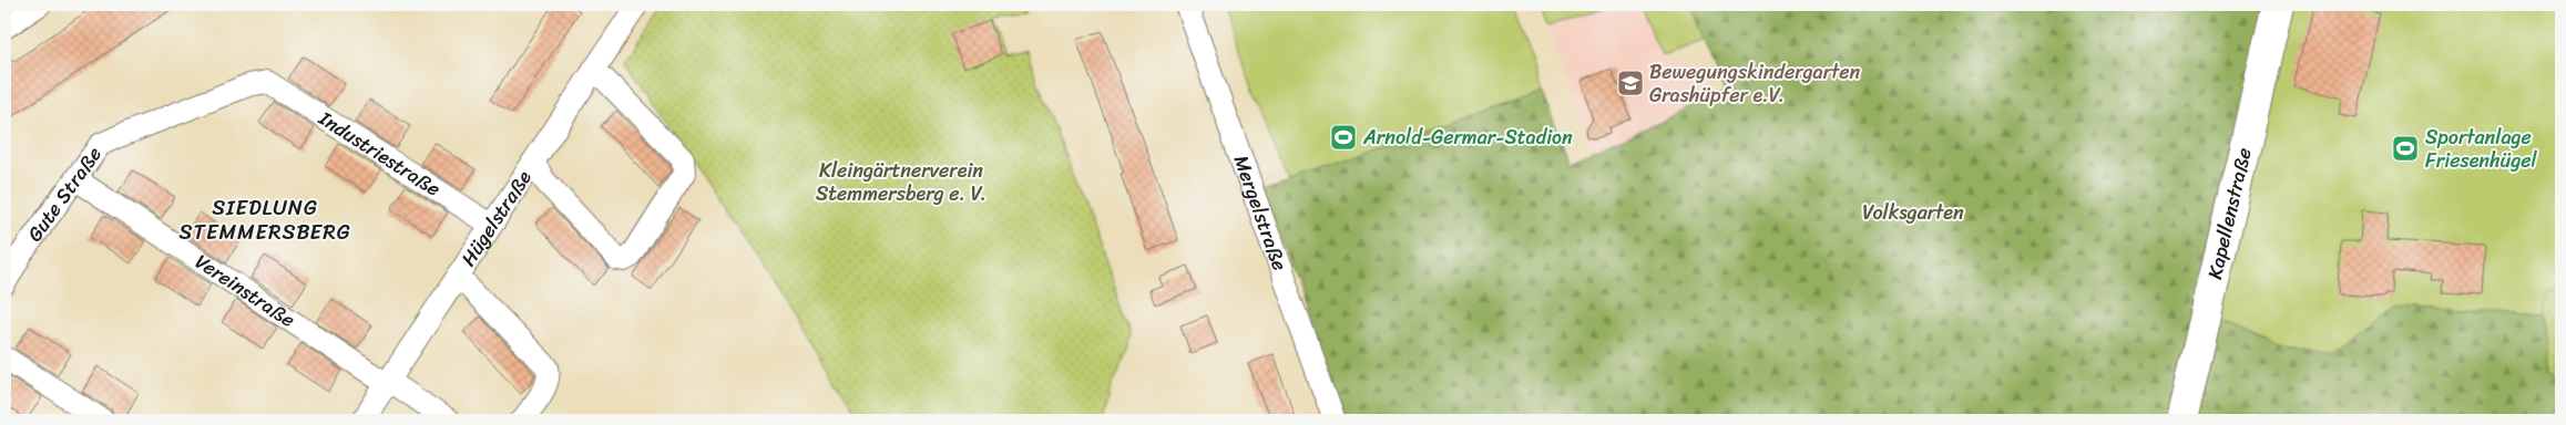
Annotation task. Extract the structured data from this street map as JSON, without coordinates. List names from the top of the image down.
{
  "streets": {
    "street": [
      "Industriestraße",
      "Gute Straße",
      "Mergelstraße",
      "Kapellenstraße",
      "Hügelstraße",
      "Vereinstraße"
    ]
  },
  "crossings": [
    ["Industriestraße", "Gute Straße"],
    ["Industriestraße", "Hügelstraße"],
    ["Gute Straße", "Vereinstraße"],
    ["Hügelstraße", "Vereinstraße"]
  ],
  "districts": ["SIEDLUNG STEMMERSBERG"],
  "parks": ["Kleingärtnerverein Stemmersberg e. V.", "Volksgarten"],
  "places": {
    "school or university": ["Bewegungskindergarten Grashüpfer e.V."],
    "sports": ["Arnold-Germar-Stadion", "Sportanlage Friesenhügel"]
  }
}
